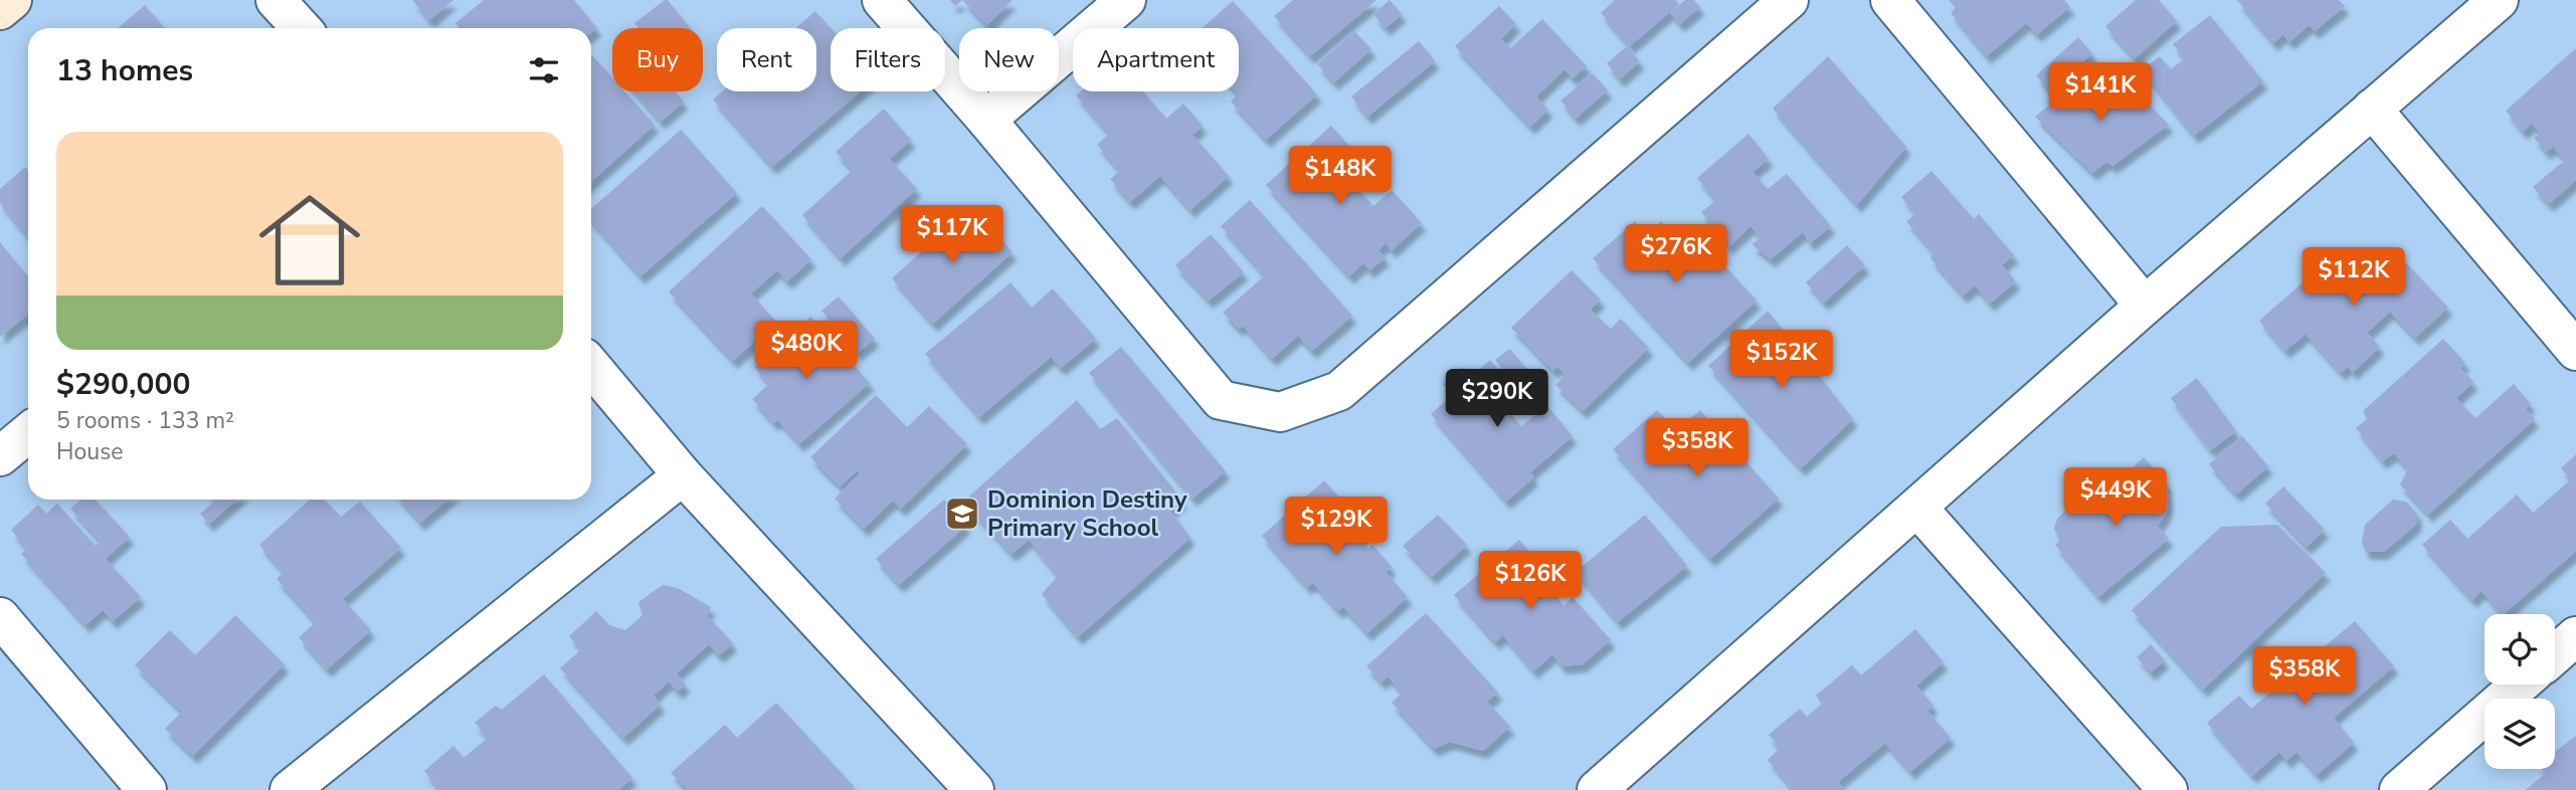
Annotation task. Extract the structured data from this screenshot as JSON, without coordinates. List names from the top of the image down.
{
  "places": {
    "school or university": ["Dominion Destiny Primary School"]
  },
  "page": {
    "chip": [
      "Buy",
      "Rent",
      "Filters",
      "New",
      "Apartment"
    ],
    "heading": "13 homes",
    "price": [
      "$141K",
      "$148K",
      "$117K",
      "$276K",
      "$112K",
      "$480K",
      "$152K",
      "$290K",
      "$358K",
      "$449K",
      "$129K",
      "$126K",
      "$358K"
    ],
    "list": [
      {
        "name": "$290,000",
        "note": "5 rooms · 133 m² · House"
      }
    ]
  }
}
